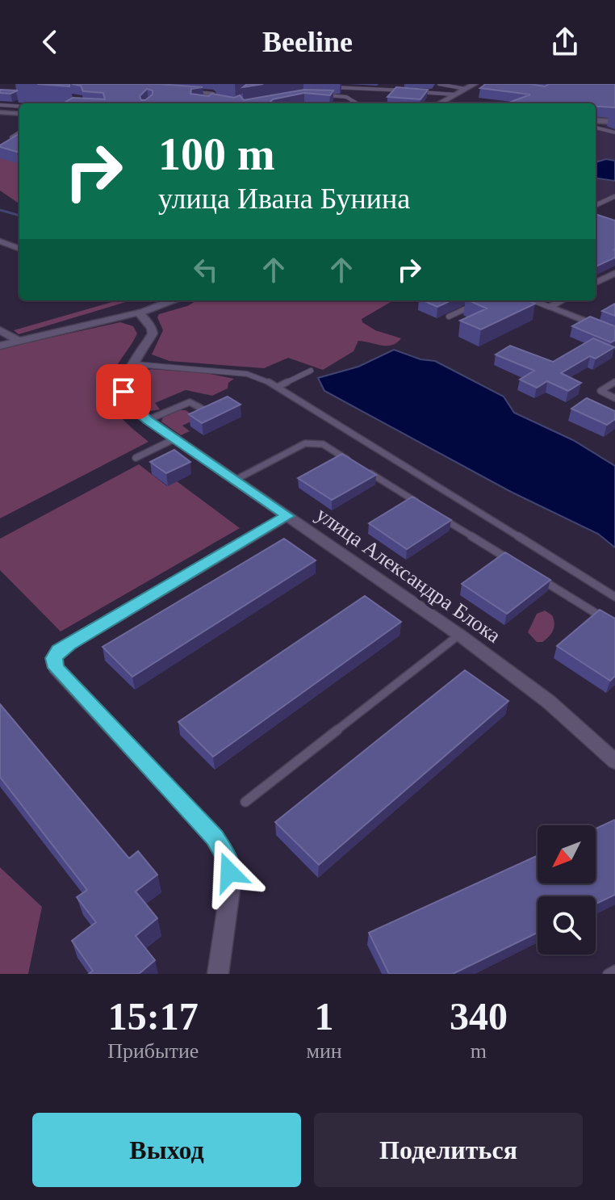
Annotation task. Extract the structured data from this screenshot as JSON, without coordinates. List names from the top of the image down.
{
  "streets": {
    "street": ["улица Александра Блока"]
  },
  "north": "bottom left",
  "page": {
    "header": "Beeline",
    "turn": ["100 m", "улица Ивана Бунина"],
    "eta": [
      "15:17",
      "Прибытие",
      "1",
      "мин",
      "340",
      "m"
    ],
    "buttons": ["Выход", "Поделиться"]
  }
}
